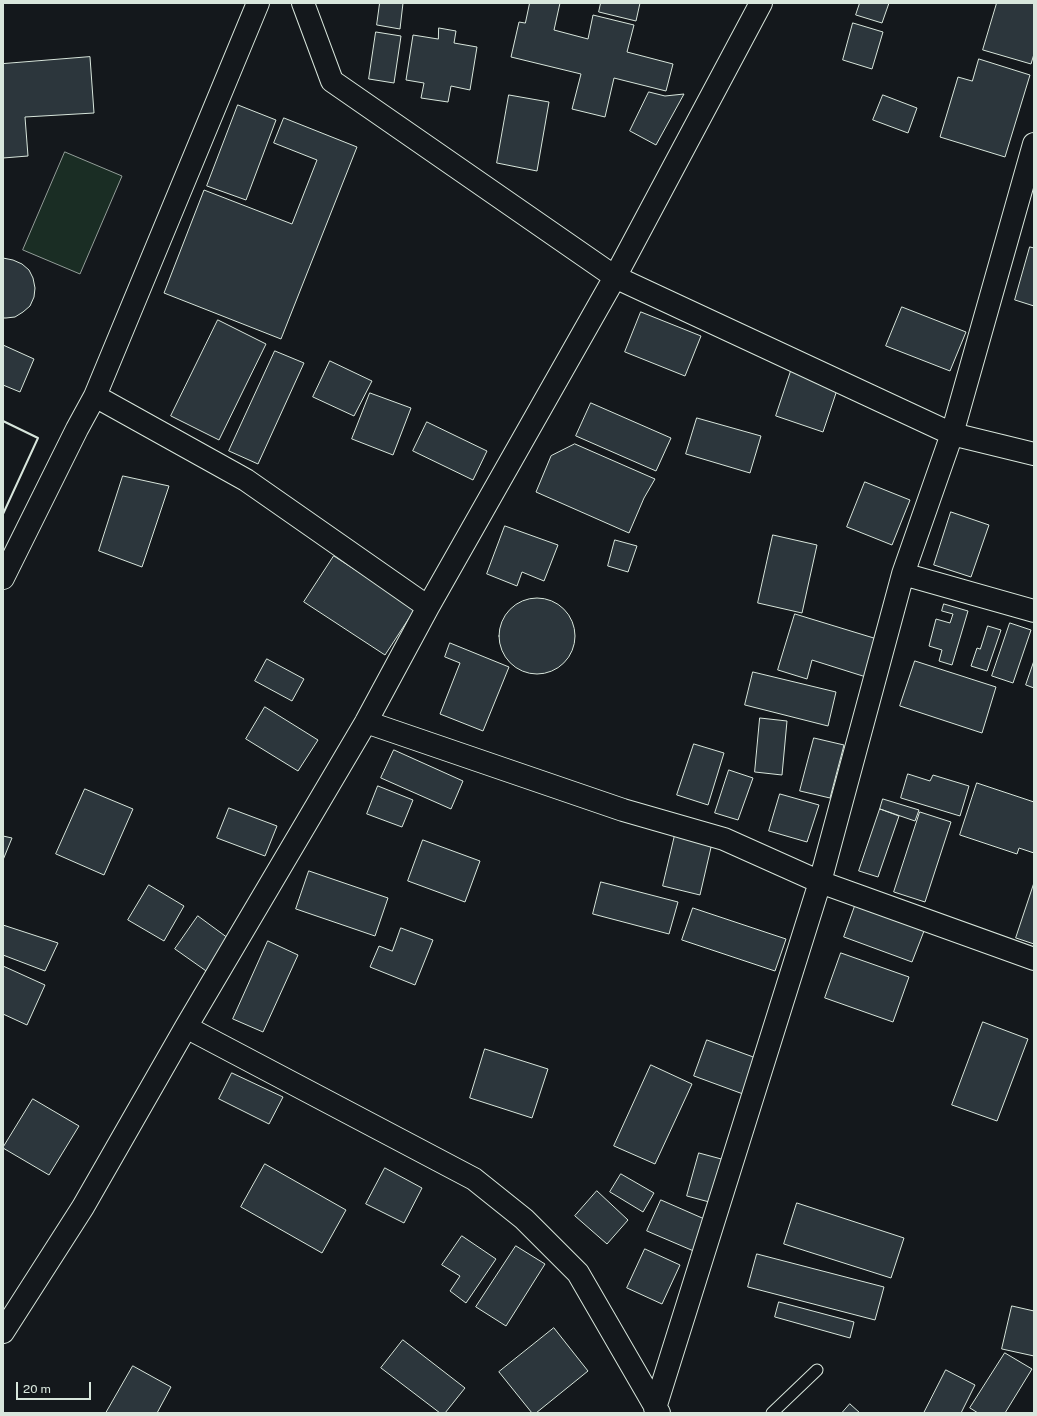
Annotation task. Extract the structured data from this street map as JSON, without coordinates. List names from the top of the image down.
{
  "scale_bar": "20 m"
}
